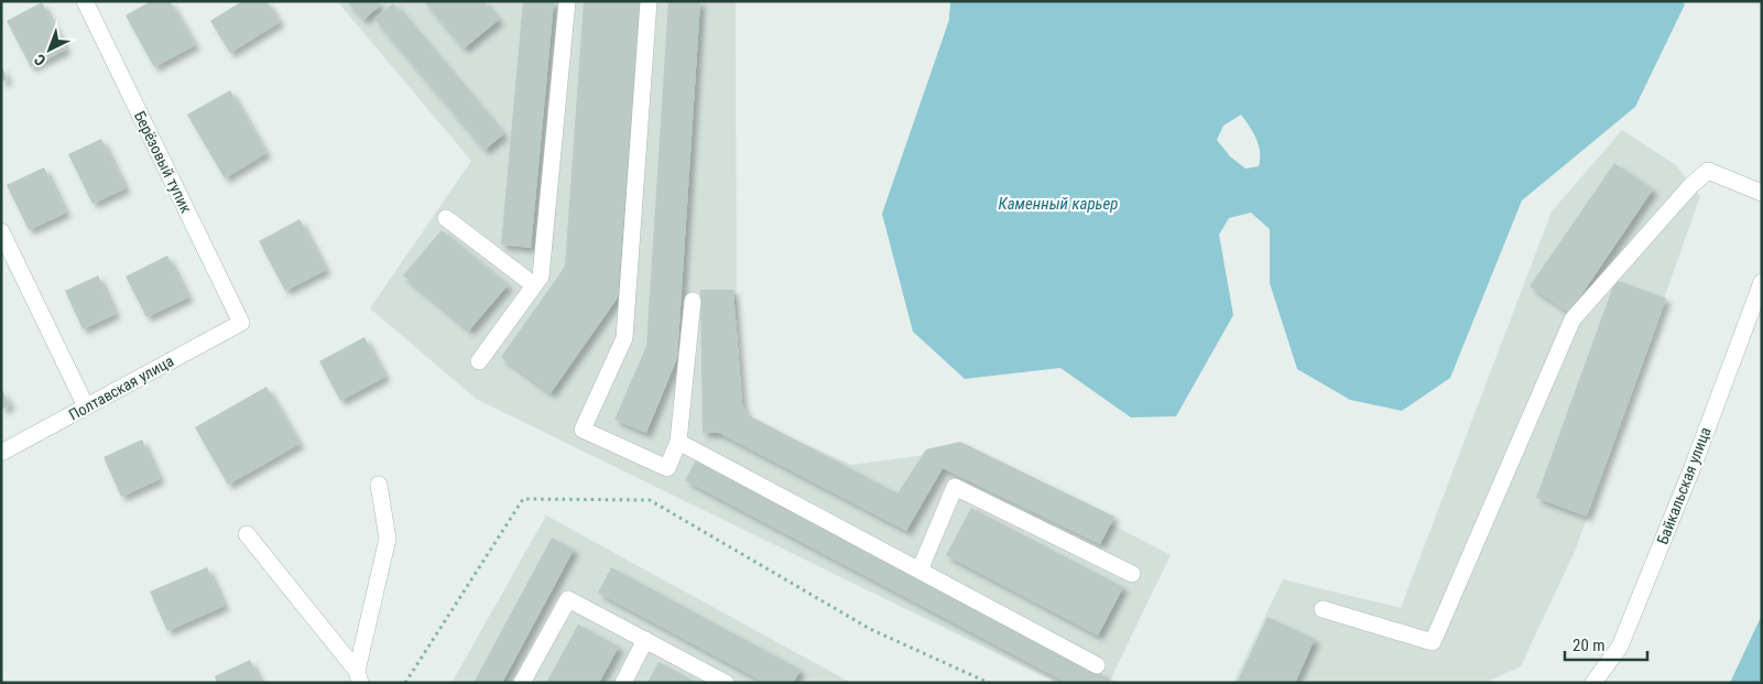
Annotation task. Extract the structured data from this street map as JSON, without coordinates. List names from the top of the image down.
{
  "streets": {
    "street": ["Берёзовый тупик", "Полтавская улица", "Байкальская улица"]
  },
  "crossings": [
    ["Берёзовый тупик", "Полтавская улица"]
  ],
  "water": ["Каменный карьер"],
  "scale_bar": "20 m",
  "north": "bottom left"
}
